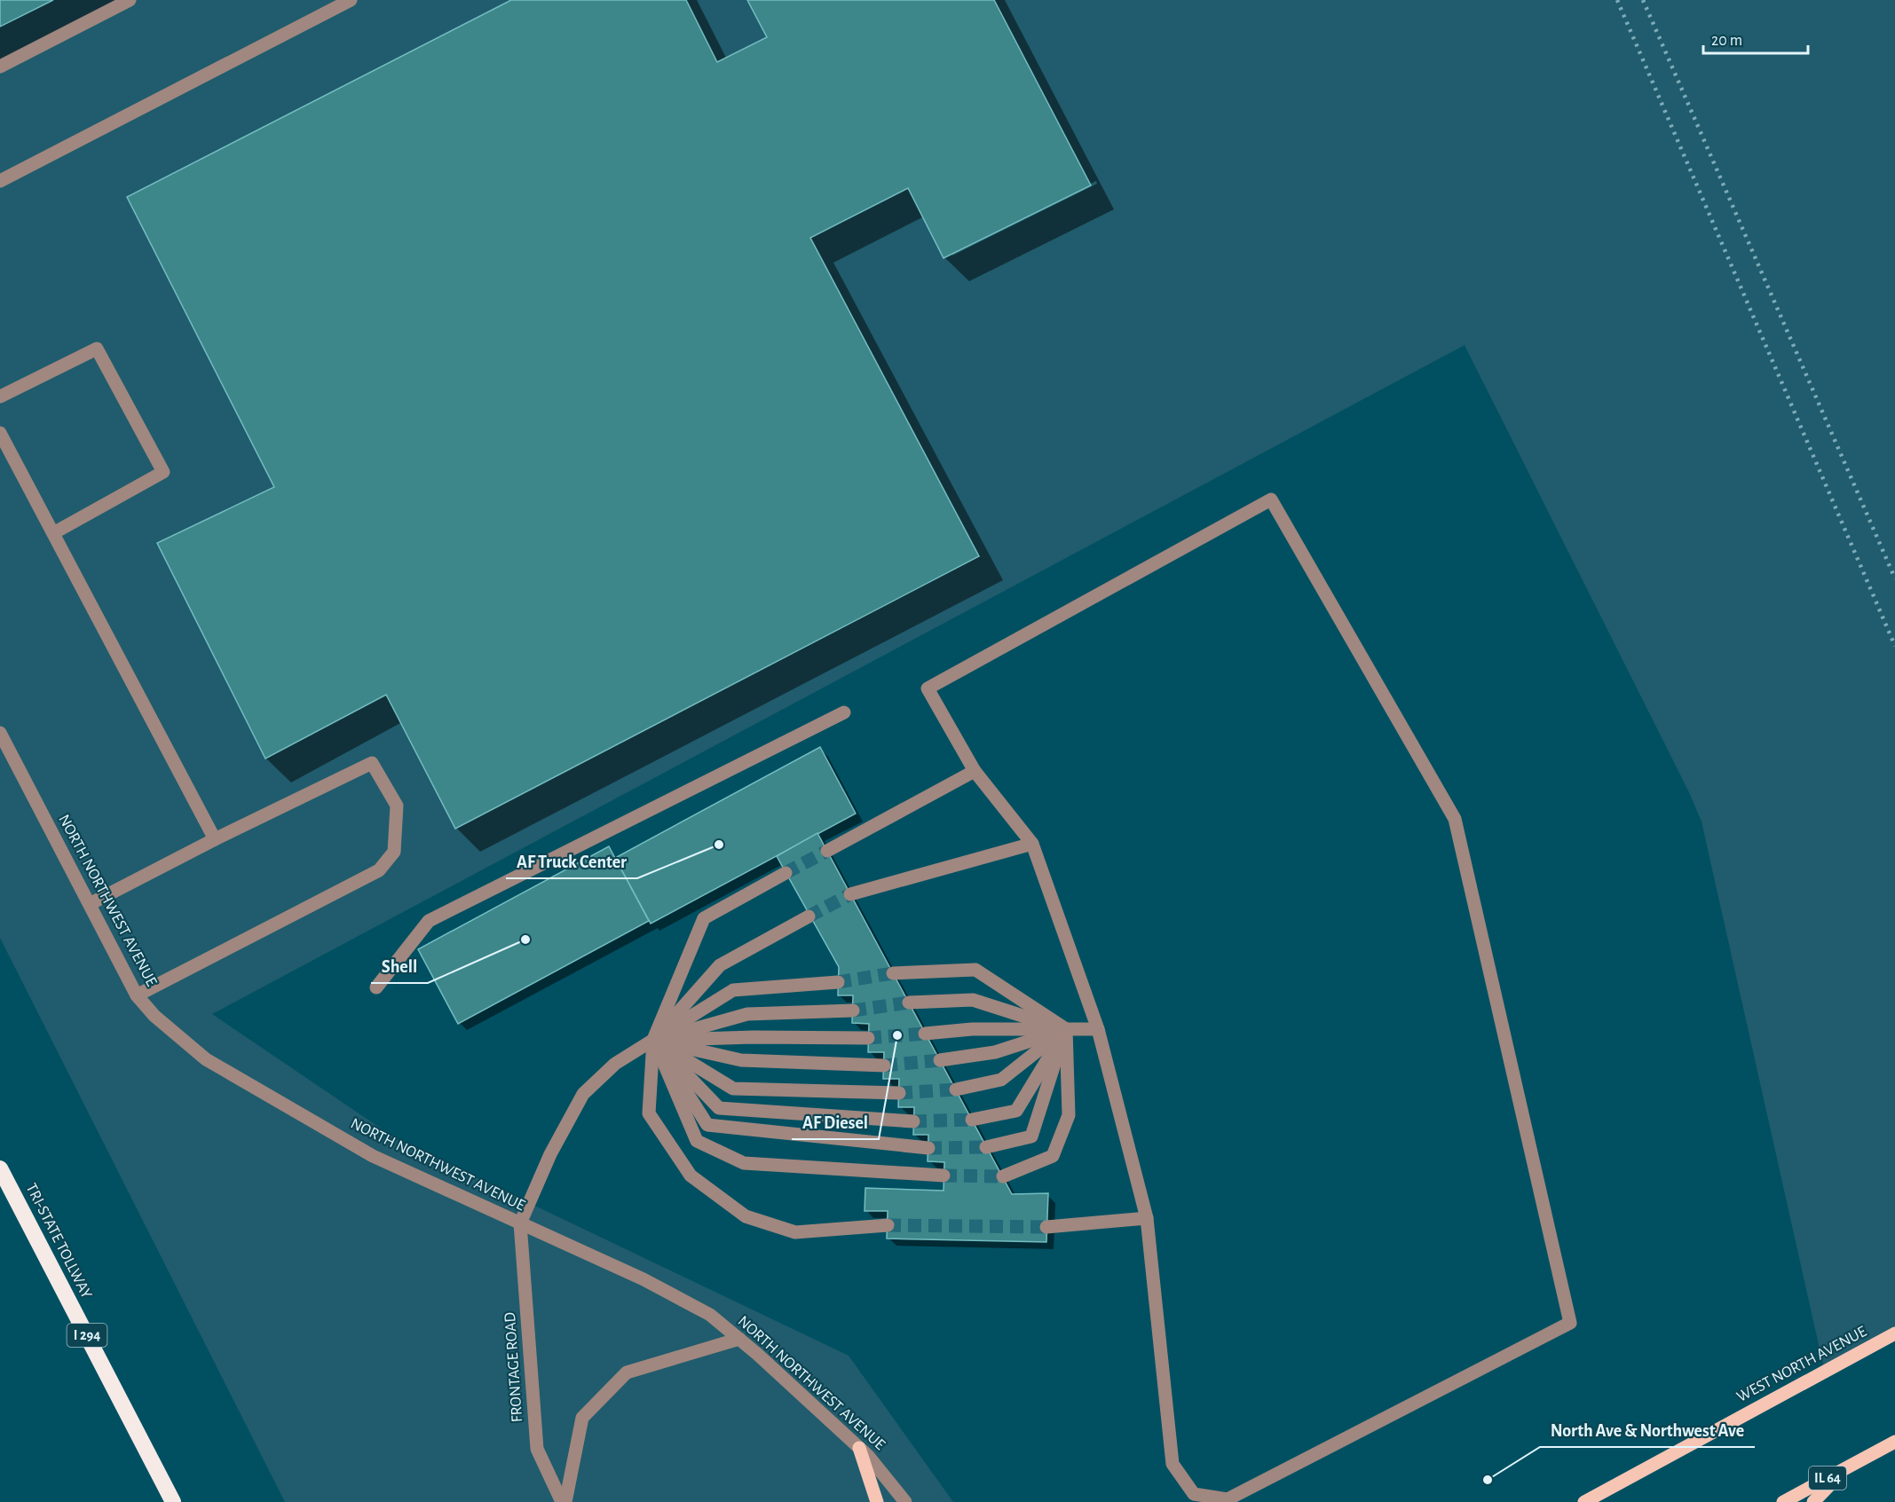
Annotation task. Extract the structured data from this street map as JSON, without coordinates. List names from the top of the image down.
{
  "streets": {
    "highway": ["TRI-STATE TOLLWAY", "I 294"],
    "main road": ["WEST NORTH AVENUE", "IL 64"],
    "street": ["NORTH NORTHWEST AVENUE", "FRONTAGE ROAD"]
  },
  "crossings": [
    ["NORTH NORTHWEST AVENUE", "FRONTAGE ROAD"]
  ],
  "places": [
    "AF Truck Center",
    "Shell",
    "AF Diesel",
    "North Ave & Northwest Ave"
  ],
  "scale_bar": "20 m"
}
